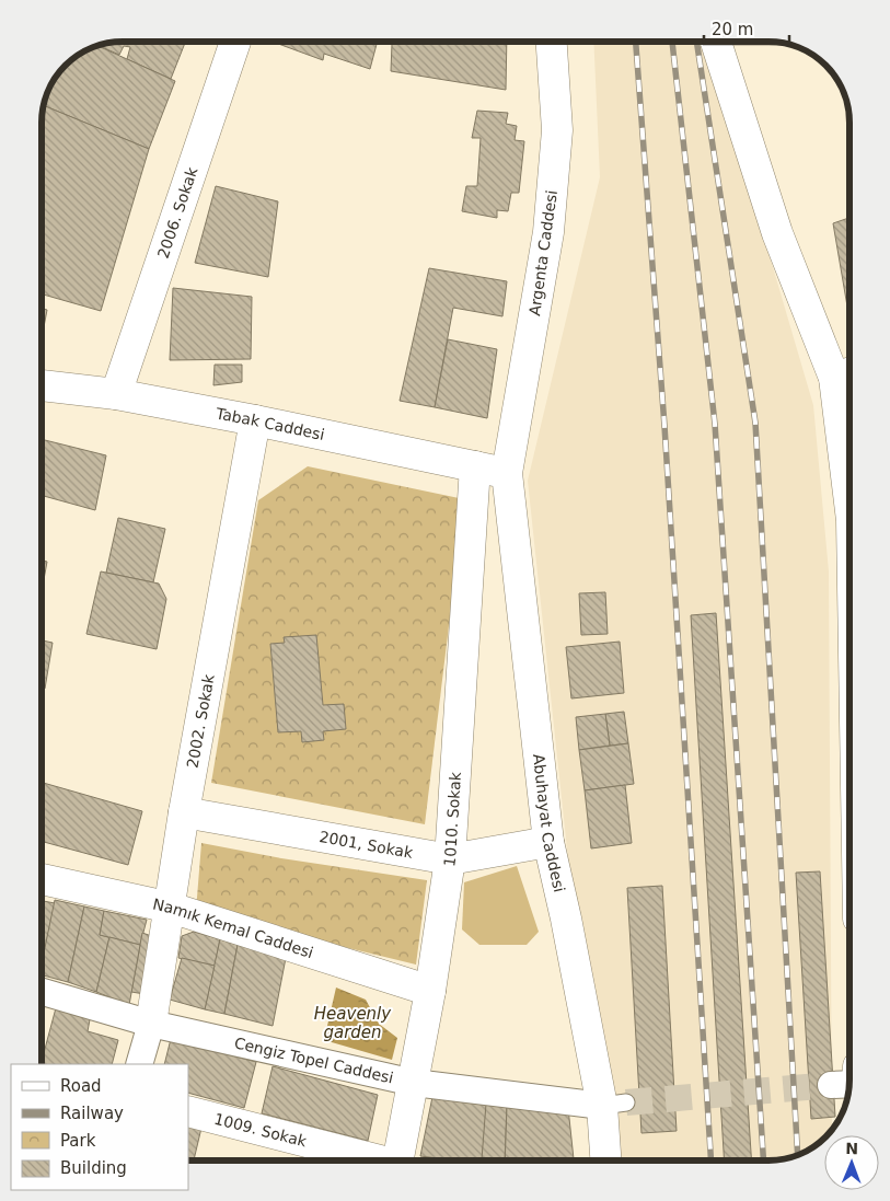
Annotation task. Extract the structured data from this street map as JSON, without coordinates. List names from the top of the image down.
{
  "streets": {
    "street": [
      "2006. Sokak",
      "Argenta Caddesi",
      "Tabak Caddesi",
      "2002. Sokak",
      "1010. Sokak",
      "Abuhayat Caddesi",
      "2001, Sokak",
      "Namık Kemal Caddesi",
      "Cengiz Topel Caddesi",
      "1009. Sokak"
    ]
  },
  "crossings": [
    ["2006. Sokak", "Tabak Caddesi"],
    ["Argenta Caddesi", "Tabak Caddesi"],
    ["Argenta Caddesi", "Abuhayat Caddesi"],
    ["Tabak Caddesi", "2002. Sokak"],
    ["Tabak Caddesi", "1010. Sokak"],
    ["Tabak Caddesi", "Abuhayat Caddesi"],
    ["2002. Sokak", "2001, Sokak"],
    ["2002. Sokak", "Namık Kemal Caddesi"],
    ["2002. Sokak", "Cengiz Topel Caddesi"],
    ["1010. Sokak", "2001, Sokak"],
    ["1010. Sokak", "Namık Kemal Caddesi"],
    ["1010. Sokak", "Cengiz Topel Caddesi"],
    ["Abuhayat Caddesi", "2001, Sokak"],
    ["Abuhayat Caddesi", "Cengiz Topel Caddesi"]
  ],
  "water": ["Heavenly garden"],
  "legend": [
    "Road",
    "Railway",
    "Park",
    "Building"
  ],
  "scale_bar": "20 m",
  "north": "top"
}
